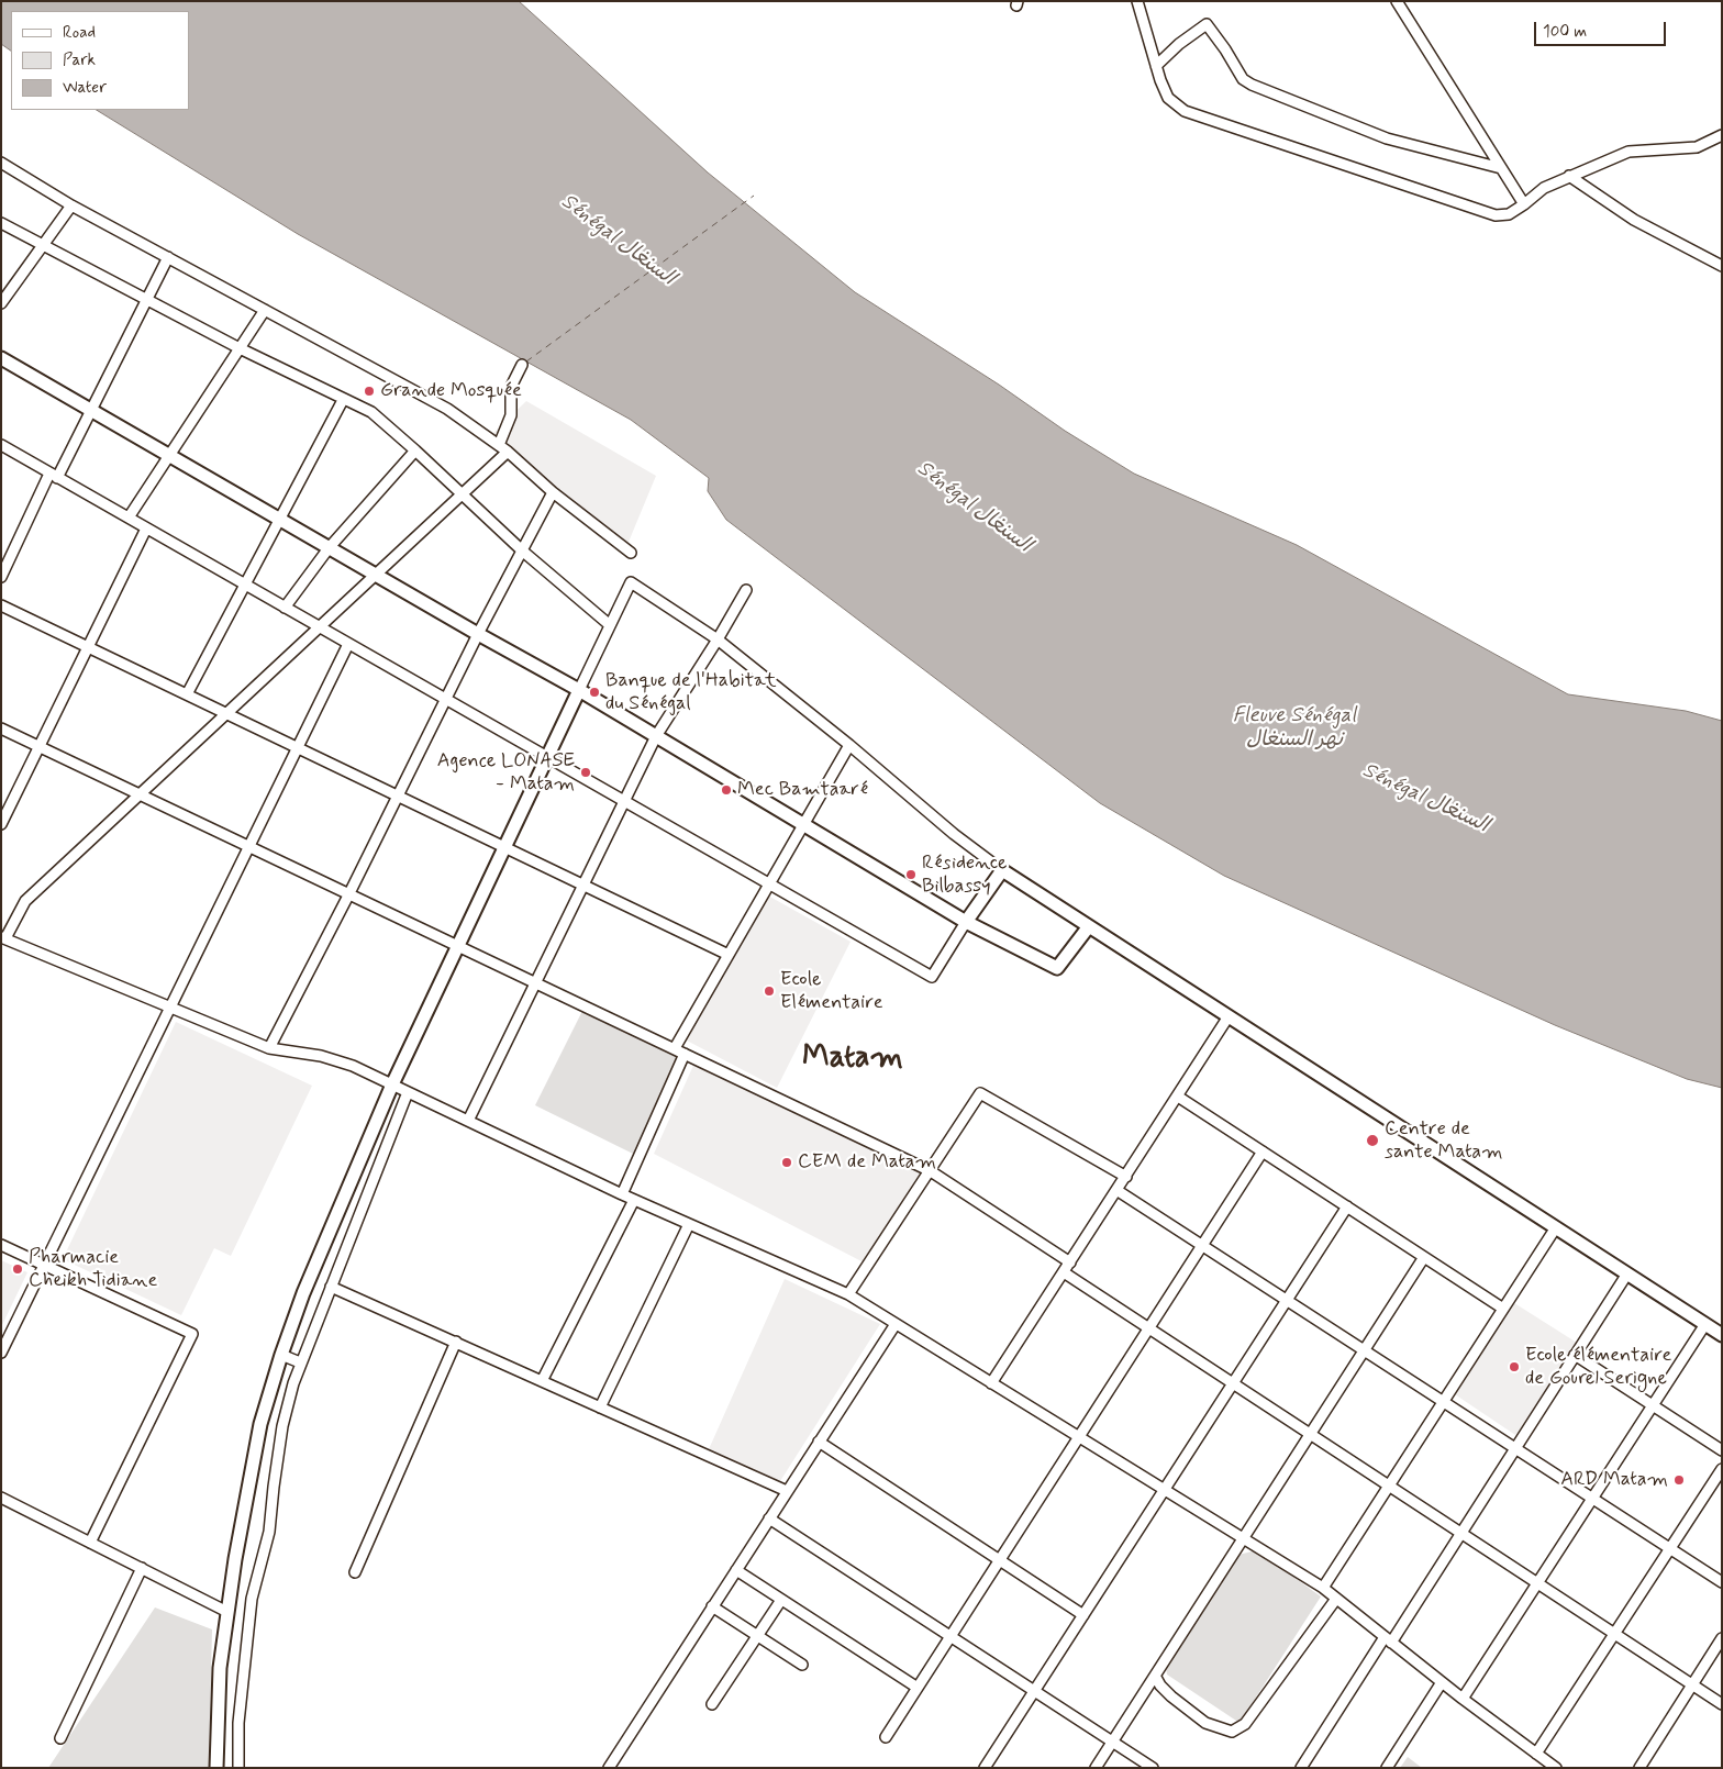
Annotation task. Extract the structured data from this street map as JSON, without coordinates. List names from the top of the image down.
{
  "districts": ["Matam"],
  "water": ["Sénégal السنغال", "Fleuve Sénégal نهر السنغال"],
  "places": [
    "Grande Mosquée",
    "Banque de l'Habitat du Sénégal",
    "Agence LONASE - Matam",
    "Mec Bamtaaré",
    "Résidence Bilbassy",
    "Ecole Elémentaire",
    "Centre de sante Matam",
    "CEM de Matam",
    "Pharmacie Cheikh Tidiane",
    "Ecole élémentaire de Gourel Serigne",
    "ARD Matam"
  ],
  "legend": ["Road", "Park", "Water"],
  "scale_bar": "100 m"
}
